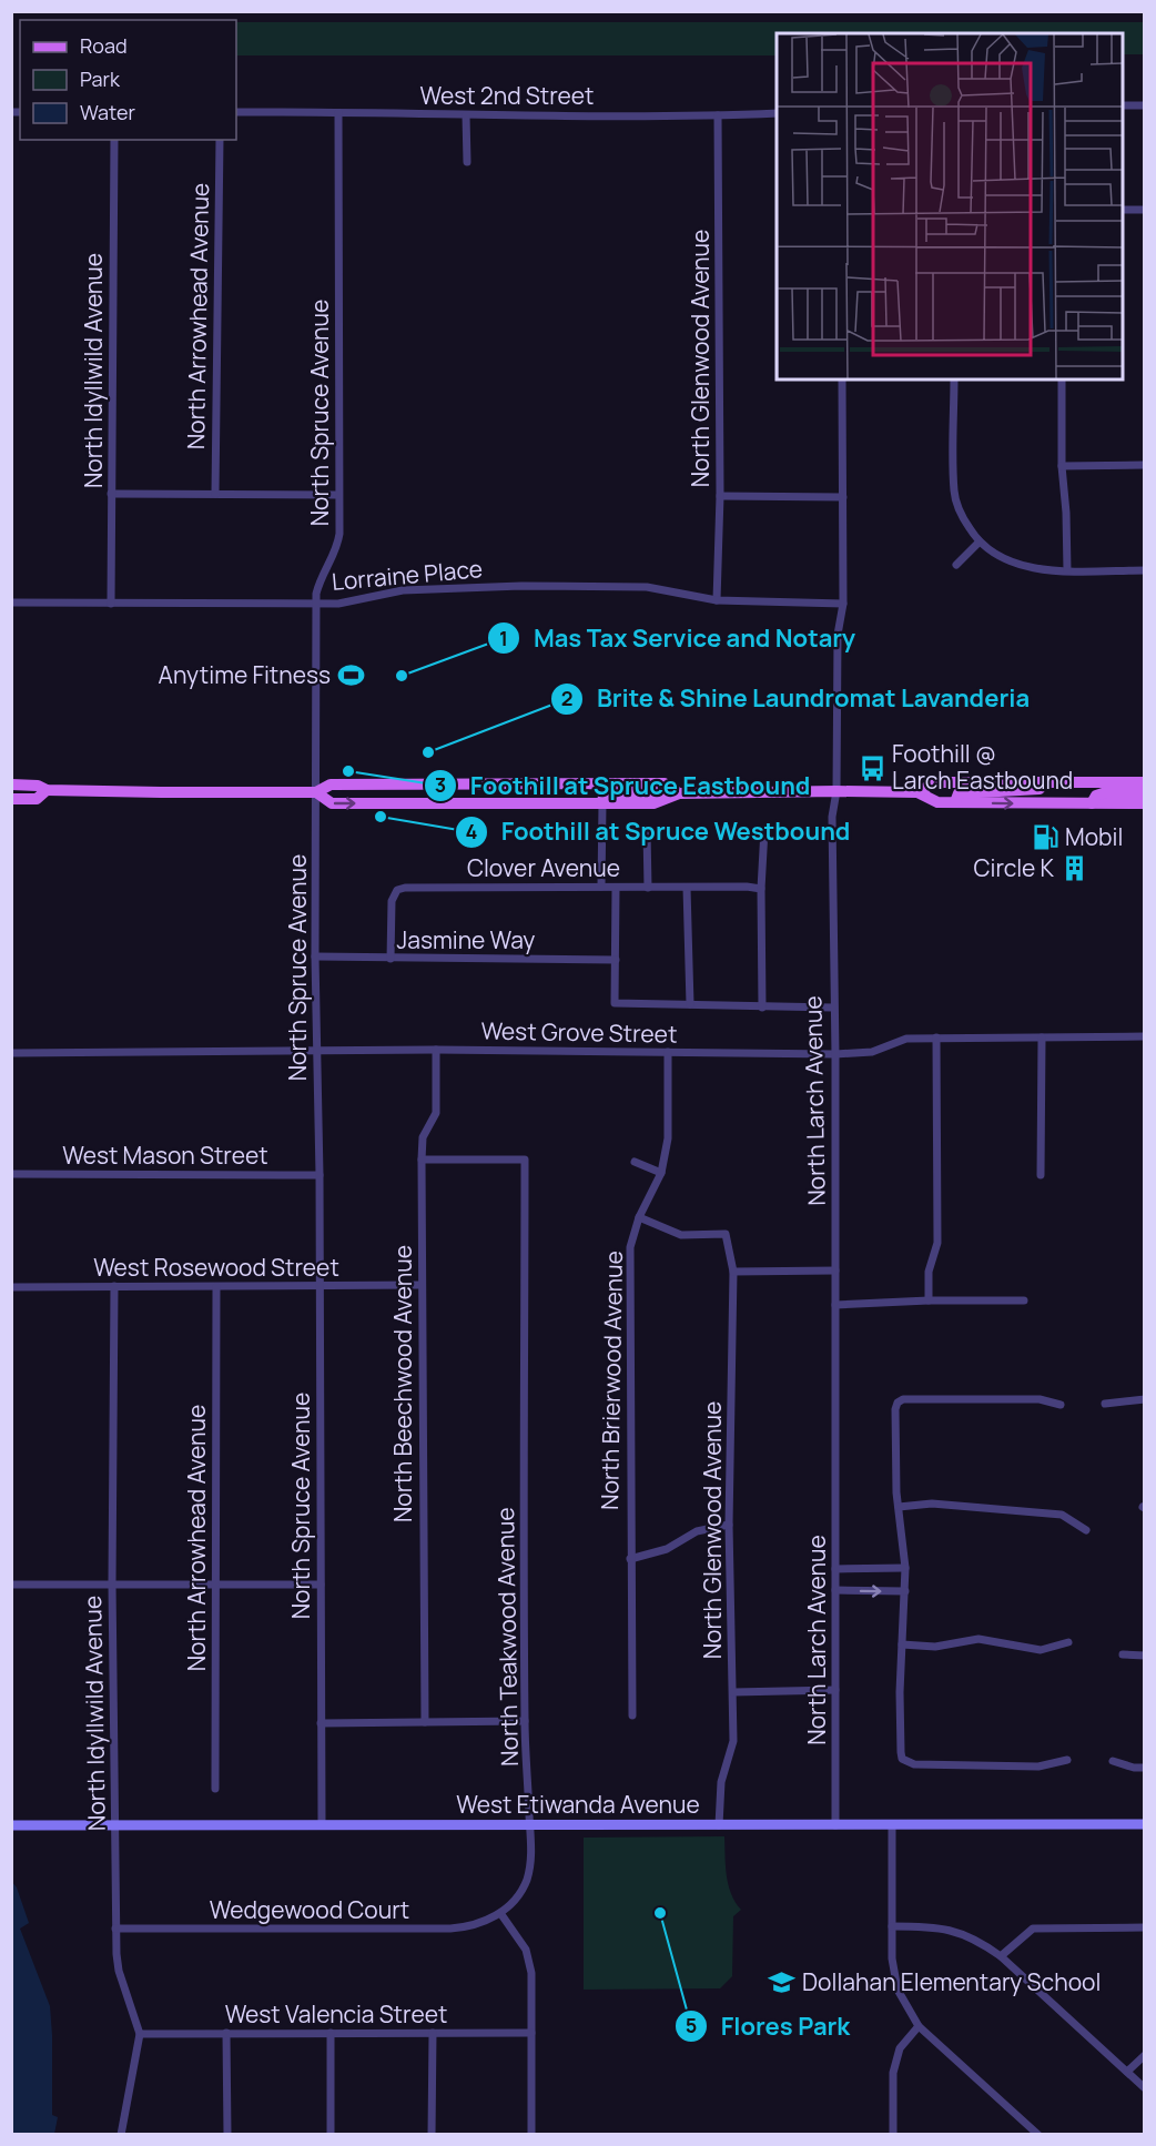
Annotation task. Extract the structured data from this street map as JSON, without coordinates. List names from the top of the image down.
{
  "streets": {
    "street": [
      "West 2nd Street",
      "North Arrowhead Avenue",
      "North Glenwood Avenue",
      "North Idyllwild Avenue",
      "North Spruce Avenue",
      "Lorraine Place",
      "Clover Avenue",
      "Jasmine Way",
      "West Grove Street",
      "North Larch Avenue",
      "West Mason Street",
      "West Rosewood Street",
      "North Brierwood Avenue",
      "North Beechwood Avenue",
      "North Teakwood Avenue",
      "West Etiwanda Avenue",
      "Wedgewood Court",
      "West Valencia Street"
    ]
  },
  "crossings": [
    ["West 2nd Street", "North Glenwood Avenue"],
    ["West 2nd Street", "North Spruce Avenue"],
    ["North Arrowhead Avenue", "West Rosewood Street"],
    ["North Glenwood Avenue", "Lorraine Place"],
    ["North Glenwood Avenue", "North Brierwood Avenue"],
    ["North Glenwood Avenue", "West Etiwanda Avenue"],
    ["North Idyllwild Avenue", "Lorraine Place"],
    ["North Idyllwild Avenue", "West Rosewood Street"],
    ["North Idyllwild Avenue", "West Etiwanda Avenue"],
    ["North Idyllwild Avenue", "Wedgewood Court"],
    ["North Idyllwild Avenue", "West Valencia Street"],
    ["North Spruce Avenue", "Lorraine Place"],
    ["North Spruce Avenue", "Jasmine Way"],
    ["North Spruce Avenue", "West Grove Street"],
    ["North Spruce Avenue", "West Mason Street"],
    ["North Spruce Avenue", "West Rosewood Street"],
    ["North Spruce Avenue", "West Etiwanda Avenue"],
    ["Lorraine Place", "North Larch Avenue"],
    ["Clover Avenue", "Jasmine Way"],
    ["West Grove Street", "North Larch Avenue"],
    ["West Grove Street", "North Brierwood Avenue"],
    ["West Grove Street", "North Beechwood Avenue"],
    ["North Larch Avenue", "West Etiwanda Avenue"],
    ["West Rosewood Street", "North Beechwood Avenue"],
    ["North Beechwood Avenue", "North Teakwood Avenue"],
    ["North Teakwood Avenue", "West Etiwanda Avenue"],
    ["North Teakwood Avenue", "Wedgewood Court"]
  ],
  "places": {
    "sports": ["Anytime Fitness"],
    "other": [
      "Mas Tax Service and Notary",
      "Brite & Shine Laundromat Lavanderia",
      "Foothill at Spruce Eastbound",
      "Foothill at Spruce Westbound",
      "Flores Park"
    ],
    "bus stop": ["Foothill @ Larch Eastbound"],
    "fuel station": ["Mobil"],
    "building": ["Circle K"],
    "school or university": ["Dollahan Elementary School"]
  },
  "legend": ["Road", "Park", "Water"]
}
